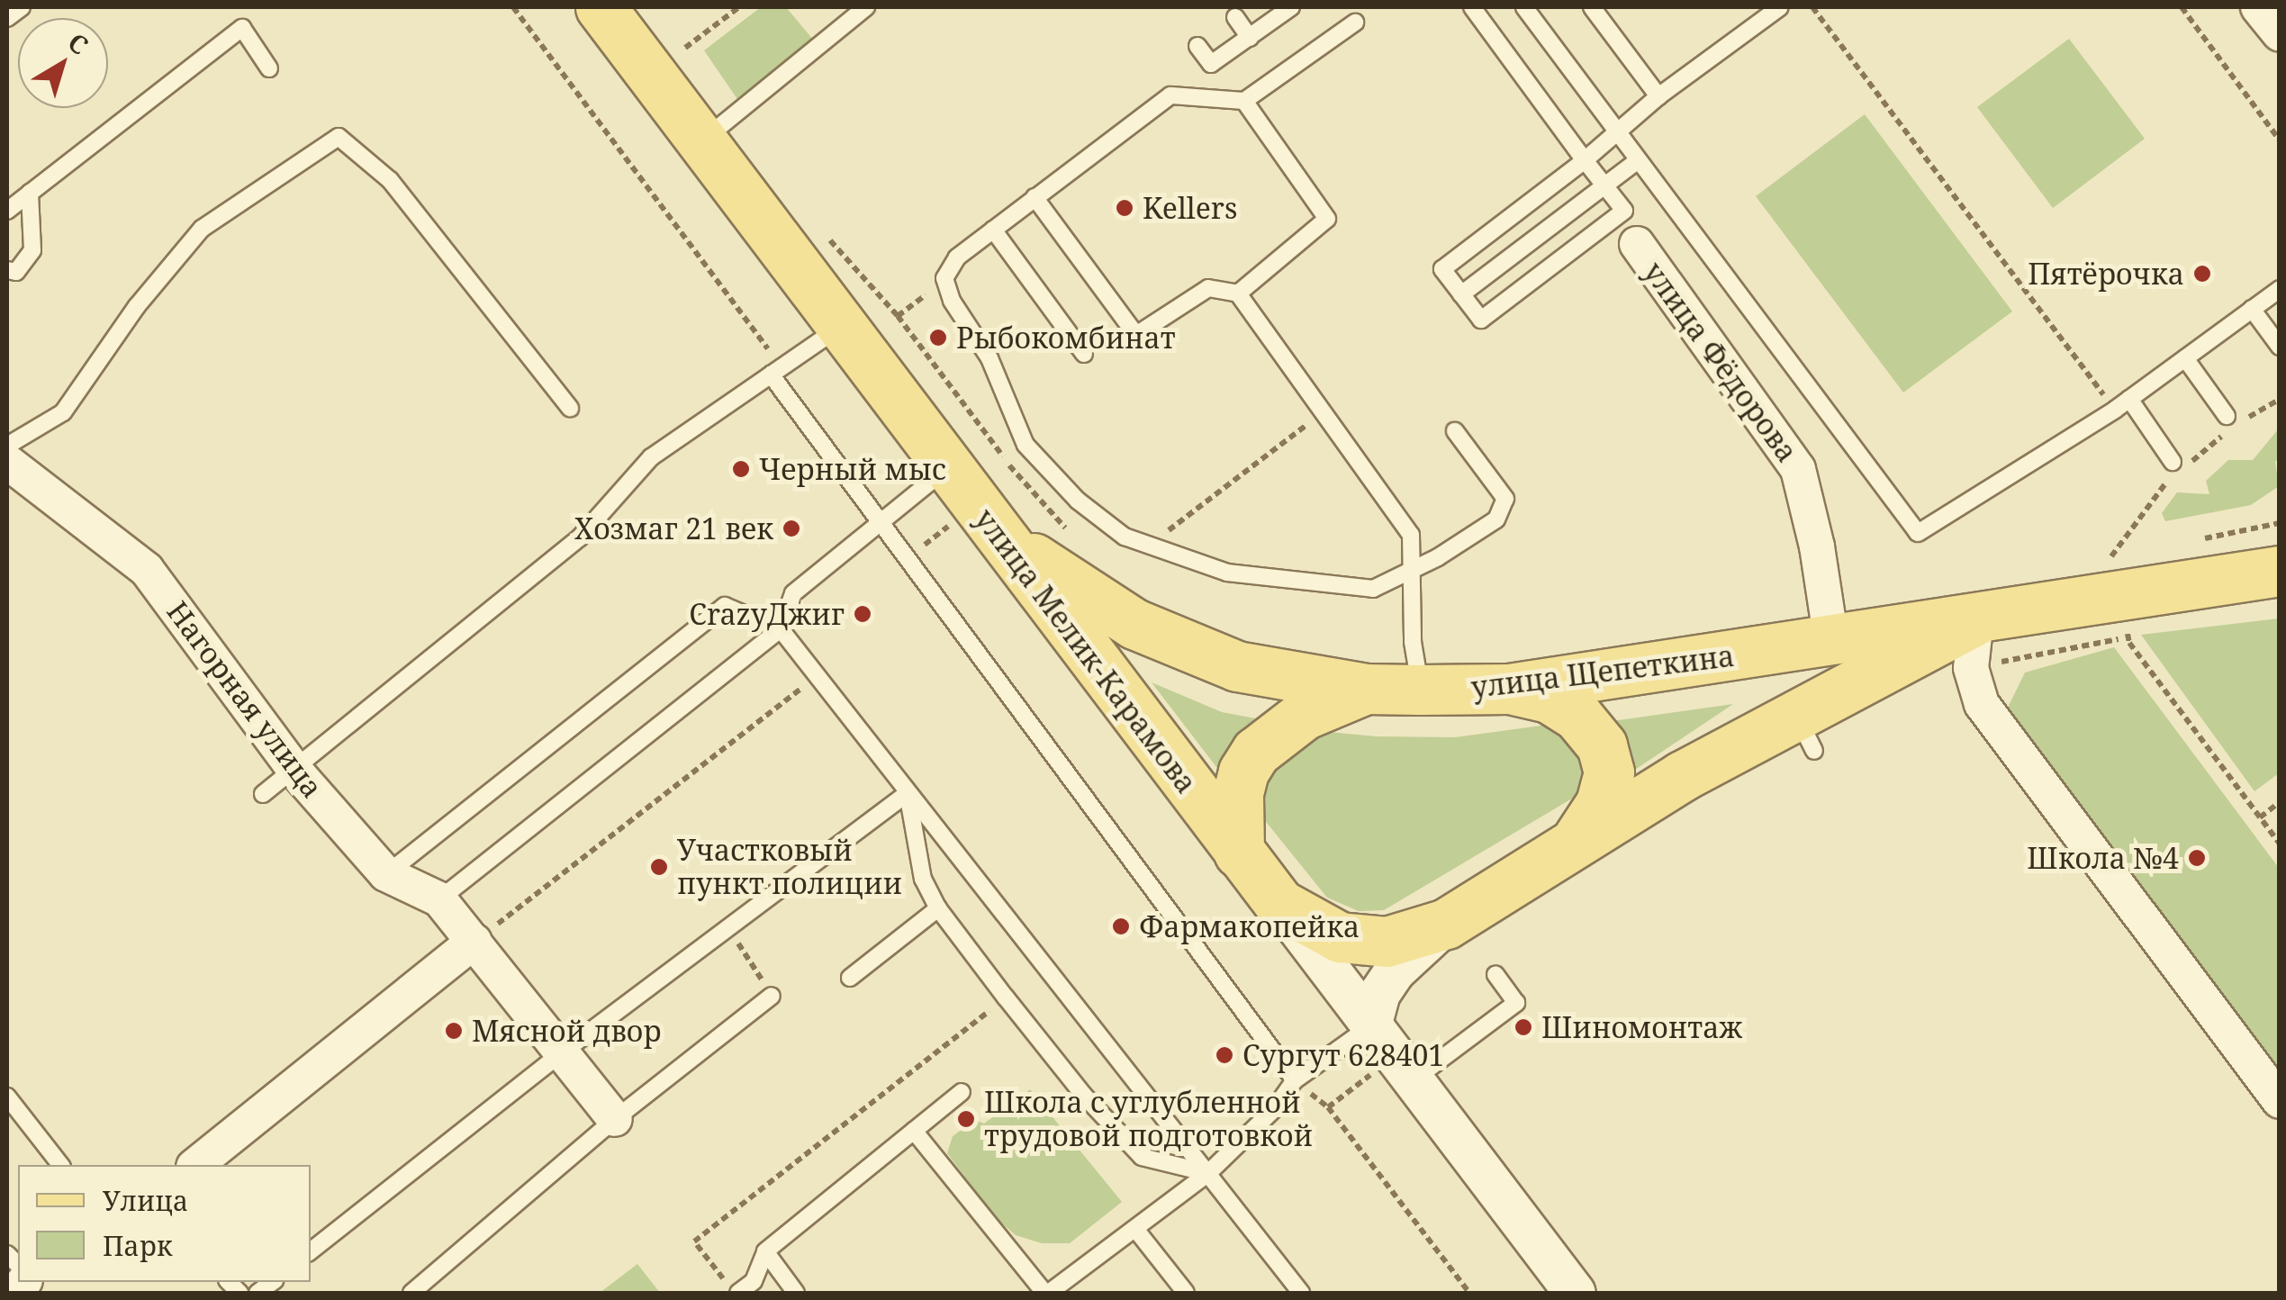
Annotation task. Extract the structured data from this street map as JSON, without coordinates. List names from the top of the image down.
{
  "streets": {
    "main road": ["улица Мелик-Карамова", "улица Щепеткина"],
    "street": ["улица Фёдорова", "Нагорная улица"]
  },
  "crossings": [
    ["улица Фёдорова", "улица Щепеткина"],
    ["улица Мелик-Карамова", "улица Щепеткина"]
  ],
  "places": [
    "Kellers",
    "Пятёрочка",
    "Рыбокомбинат",
    "Черный мыс",
    "Хозмаг 21 век",
    "CrazyДжиг",
    "Школа №4",
    "Участковый пункт полиции",
    "Фармакопейка",
    "Шиномонтаж",
    "Мясной двор",
    "Сургут 628401",
    "Школа с углубленной трудовой подготовкой"
  ],
  "legend": ["Улица", "Парк"],
  "north": "top right"
}
